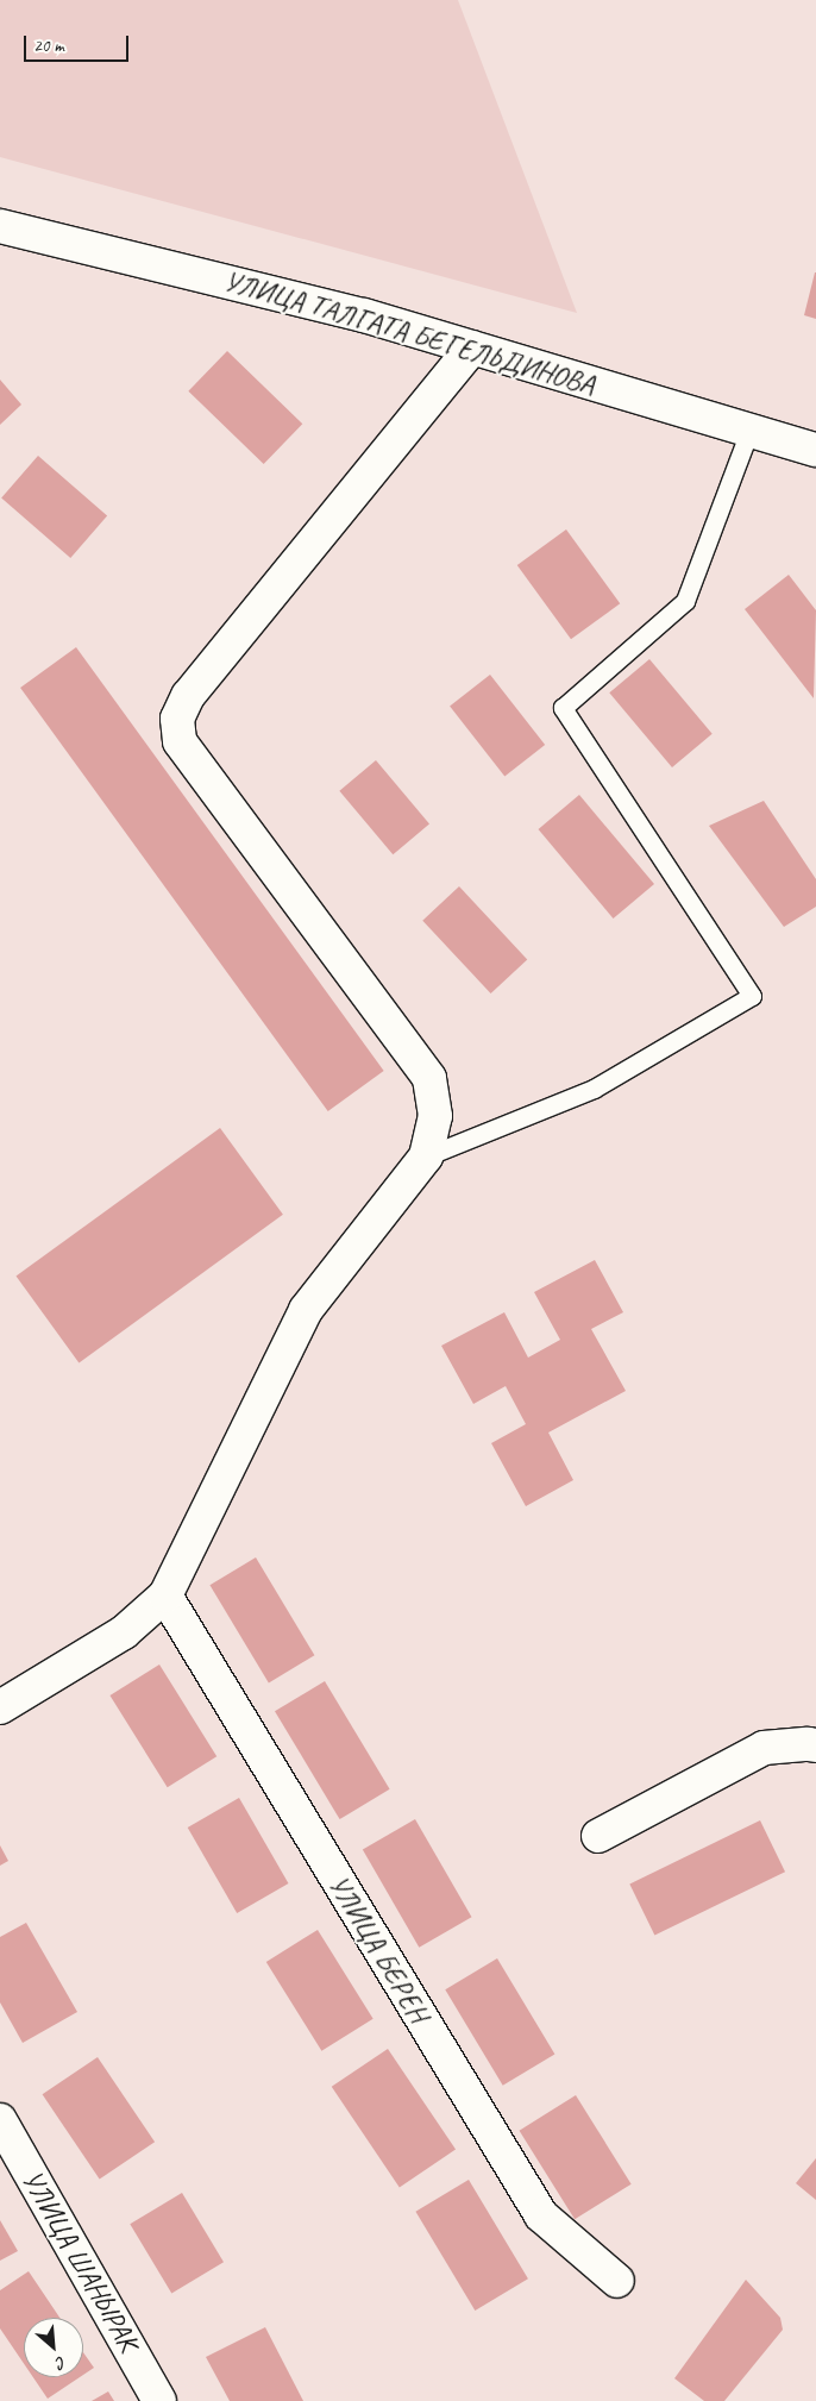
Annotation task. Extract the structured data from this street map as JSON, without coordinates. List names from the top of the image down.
{
  "streets": {
    "street": ["УЛИЦА ТАЛГАТА БЕГЕЛЬДИНОВА", "УЛИЦА БЕРЕН", "УЛИЦА ШАНЫРАК"]
  },
  "scale_bar": "20 m",
  "north": "bottom right"
}
